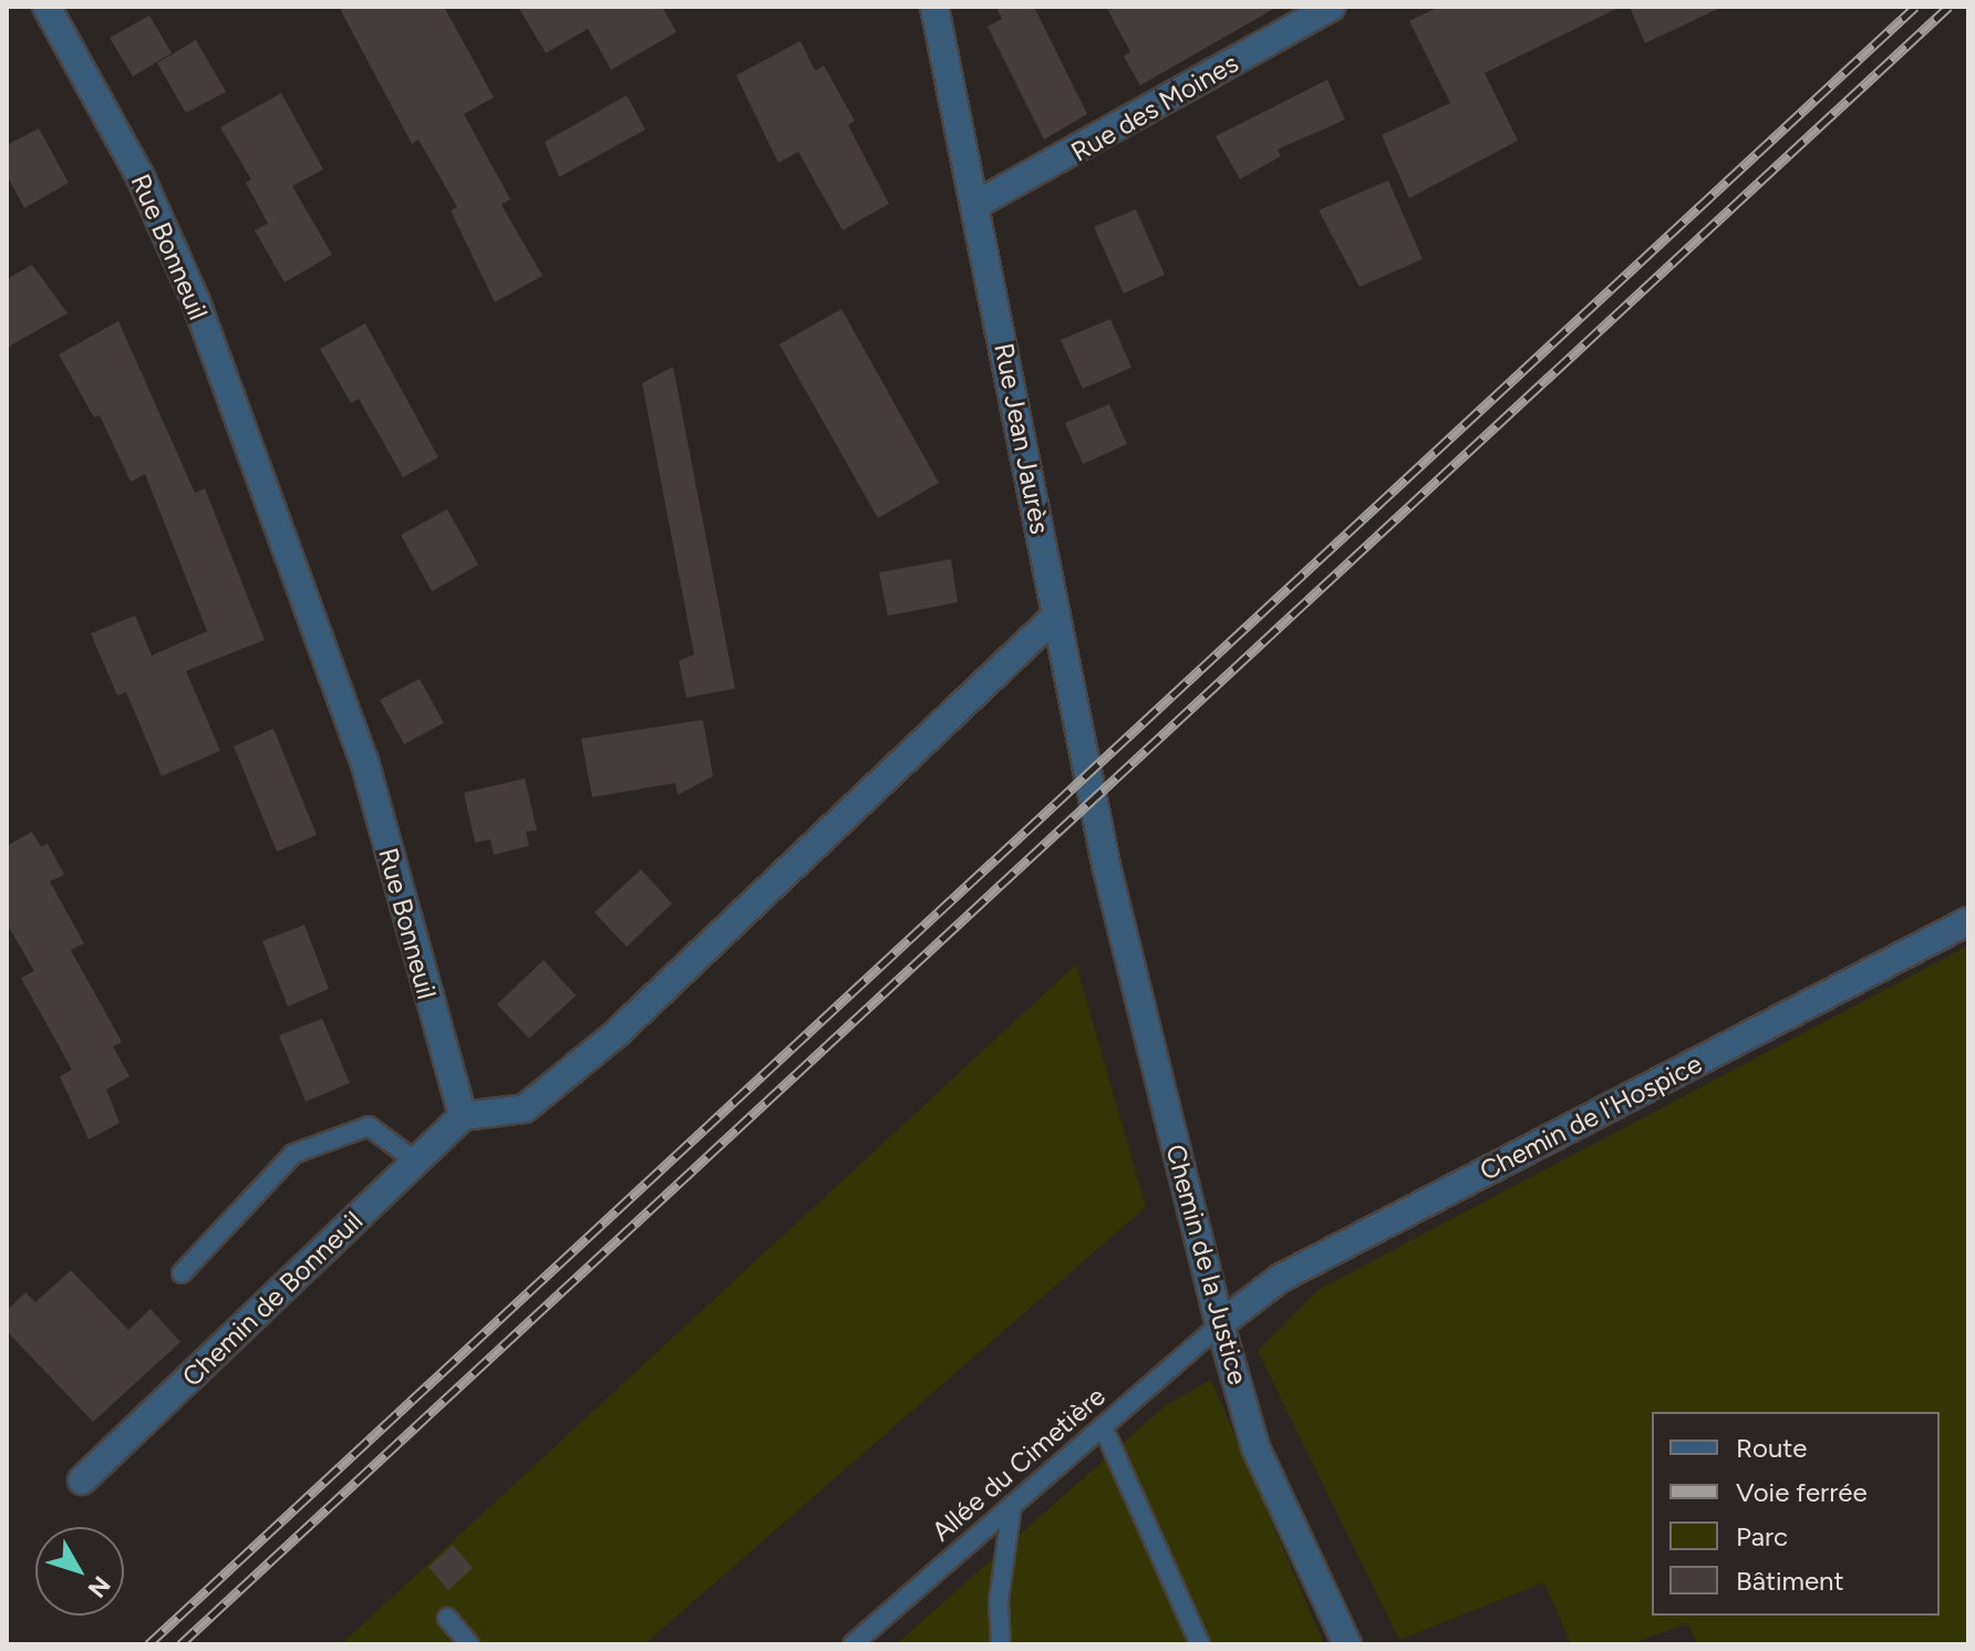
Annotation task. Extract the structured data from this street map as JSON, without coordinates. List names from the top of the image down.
{
  "streets": {
    "street": [
      "Rue des Moines",
      "Rue Bonneuil",
      "Rue Jean Jaurès",
      "Chemin de l'Hospice",
      "Chemin de la Justice",
      "Chemin de Bonneuil"
    ],
    "lane": ["Allée du Cimetière"]
  },
  "crossings": [
    ["Rue des Moines", "Rue Jean Jaurès"],
    ["Rue Bonneuil", "Chemin de Bonneuil"],
    ["Rue Jean Jaurès", "Chemin de la Justice"],
    ["Chemin de l'Hospice", "Chemin de la Justice"],
    ["Chemin de l'Hospice", "Allée du Cimetière"],
    ["Chemin de la Justice", "Allée du Cimetière"]
  ],
  "legend": [
    "Route",
    "Voie ferrée",
    "Parc",
    "Bâtiment"
  ],
  "north": "bottom right"
}
